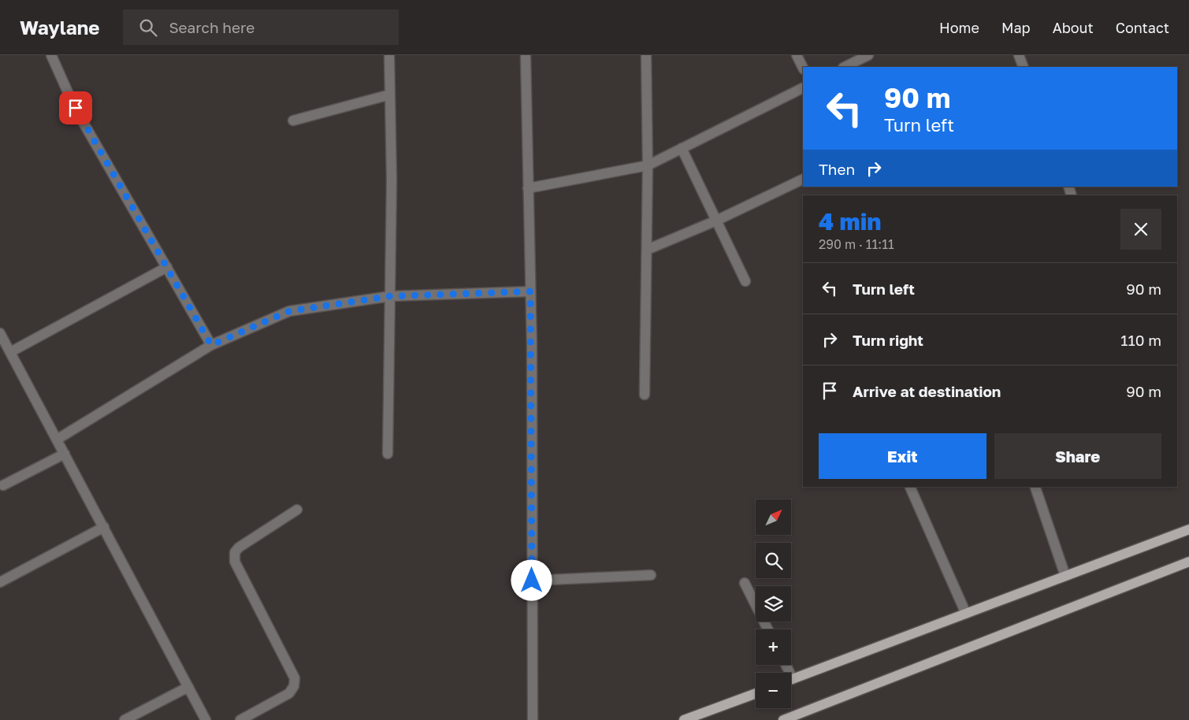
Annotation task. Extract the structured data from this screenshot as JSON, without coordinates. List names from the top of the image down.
{
  "north": "top right",
  "page": {
    "header": "Waylane",
    "search": "Search here",
    "nav": [
      "Home",
      "Map",
      "About",
      "Contact"
    ],
    "turn": ["90 m", "Turn left"],
    "then": "Then",
    "heading": ["4 min", "290 m · 11:11"],
    "list": [
      {
        "name": "Turn left",
        "value": "90 m"
      },
      {
        "name": "Turn right",
        "value": "110 m"
      },
      {
        "name": "Arrive at destination",
        "value": "90 m"
      }
    ],
    "buttons": ["Exit", "Share"],
    "map_buttons": ["+", "−"]
  }
}
